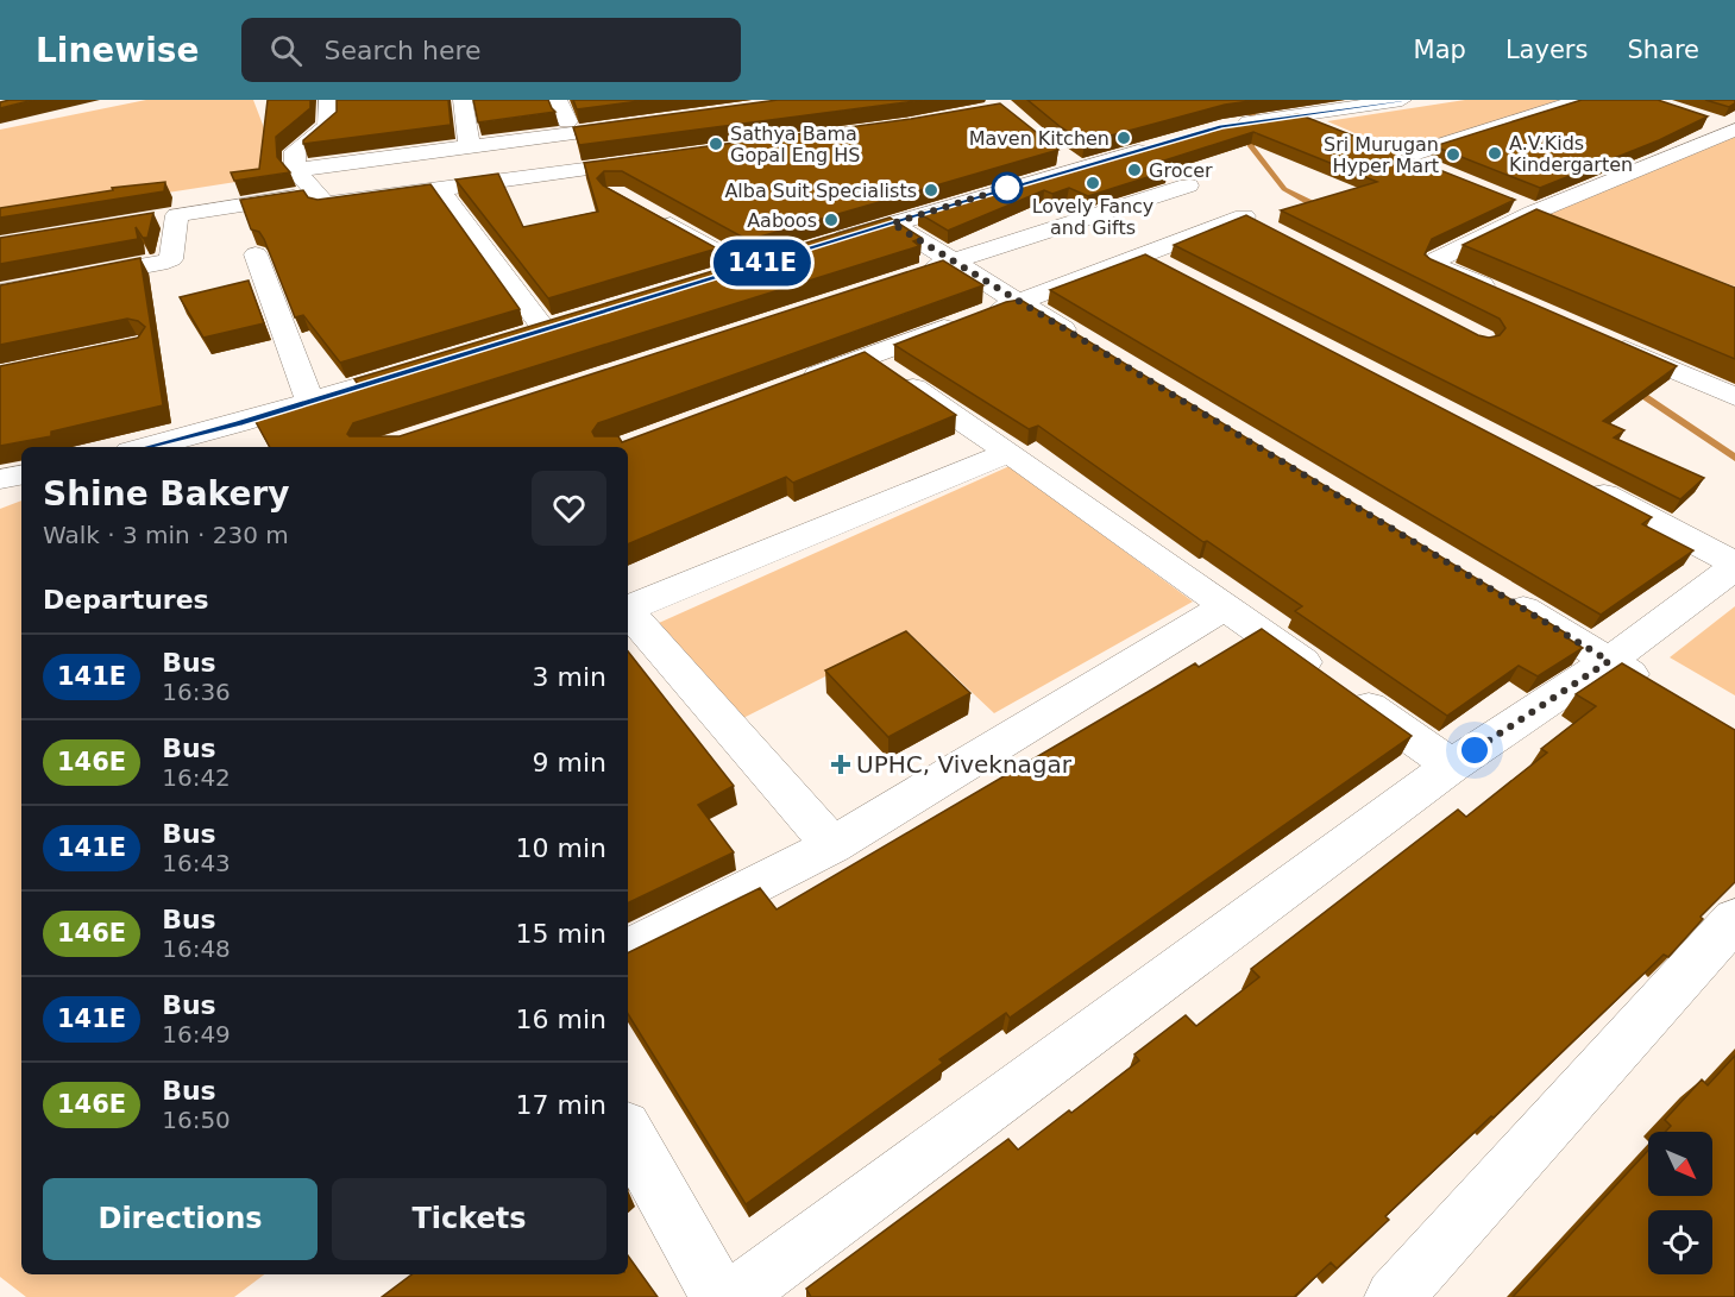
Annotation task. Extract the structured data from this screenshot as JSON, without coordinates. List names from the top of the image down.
{
  "places": {
    "other": [
      "Maven Kitchen",
      "Sathya Bama Gopal Eng HS",
      "A.V.Kids Kindergarten",
      "Sri Murugan Hyper Mart",
      "Grocer",
      "Lovely Fancy and Gifts",
      "Alba Suit Specialists",
      "Aaboos"
    ],
    "health": ["UPHC, Viveknagar"]
  },
  "lines": ["bus line 141E"],
  "north": "bottom right",
  "page": {
    "header": "Linewise",
    "search": "Search here",
    "nav": ["Map", "Layers", "Share"],
    "on_map": "141E",
    "heading": [
      ["Shine Bakery", "Walk · 3 min · 230 m"],
      "Departures"
    ],
    "list": [
      {
        "mark": "141E",
        "name": "Bus",
        "note": "16:36",
        "value": "3 min"
      },
      {
        "mark": "146E",
        "name": "Bus",
        "note": "16:42",
        "value": "9 min"
      },
      {
        "mark": "141E",
        "name": "Bus",
        "note": "16:43",
        "value": "10 min"
      },
      {
        "mark": "146E",
        "name": "Bus",
        "note": "16:48",
        "value": "15 min"
      },
      {
        "mark": "141E",
        "name": "Bus",
        "note": "16:49",
        "value": "16 min"
      },
      {
        "mark": "146E",
        "name": "Bus",
        "note": "16:50",
        "value": "17 min"
      }
    ],
    "buttons": ["Directions", "Tickets"]
  }
}
